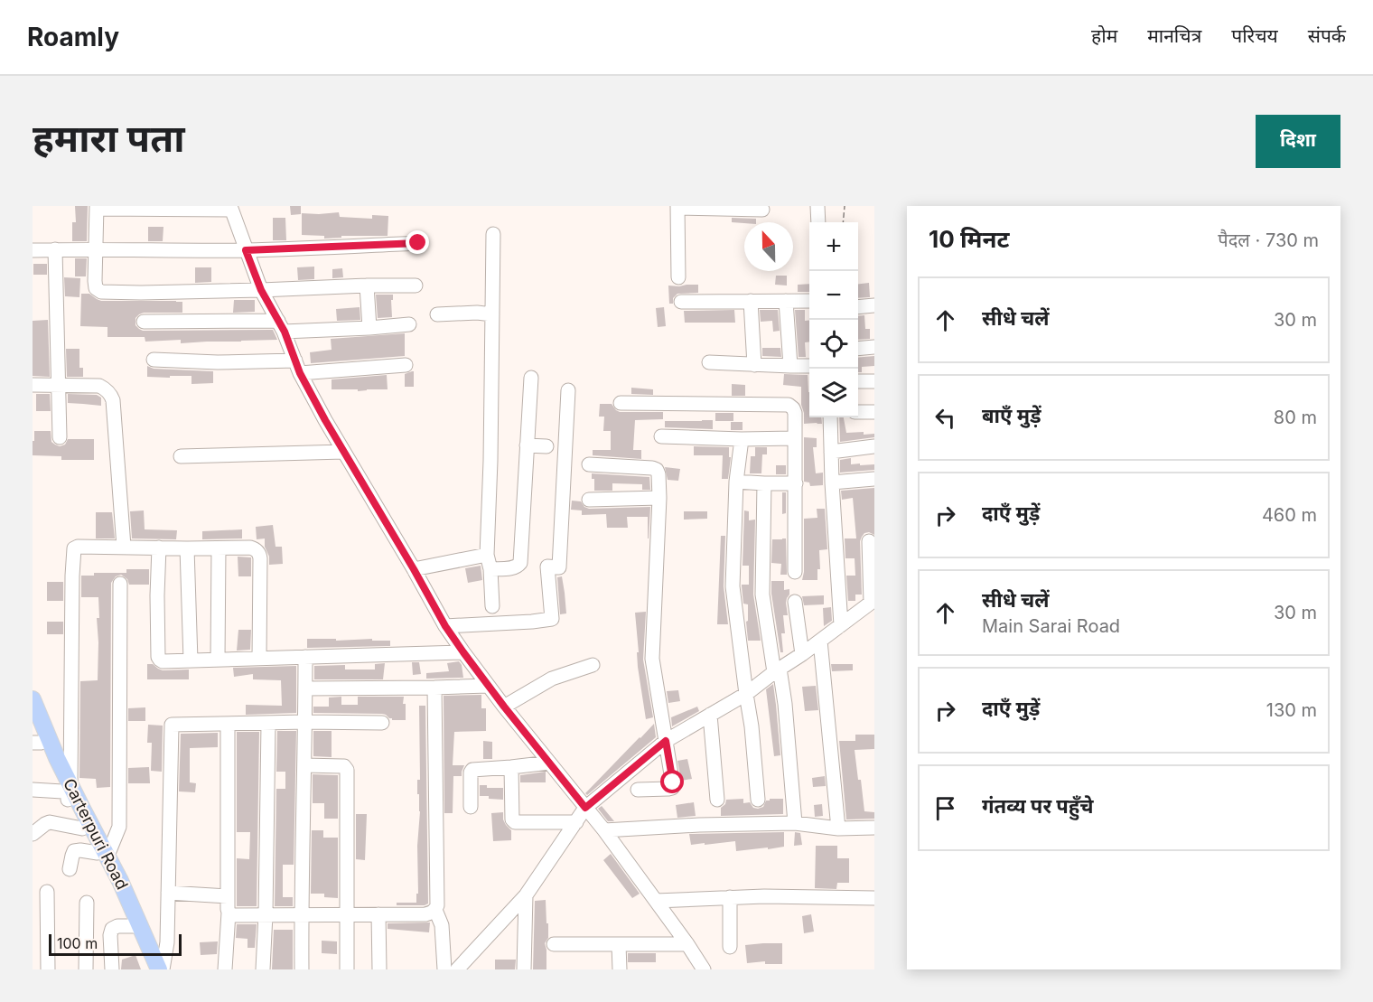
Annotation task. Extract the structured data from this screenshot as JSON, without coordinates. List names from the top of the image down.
{
  "streets": {
    "main road": ["Carterpuri Road"]
  },
  "scale_bar": "100 m",
  "north": "top",
  "page": {
    "header": "Roamly",
    "nav": [
      "होम",
      "मानचित्र",
      "परिचय",
      "संपर्क"
    ],
    "title": "हमारा पता",
    "buttons": "दिशा",
    "heading": ["10 मिनट", "पैदल · 730 m"],
    "map_buttons": ["+", "−"],
    "list": [
      ["सीधे चलें", "30 m"],
      ["बाएँ मुड़ें", "80 m"],
      ["दाएँ मुड़ें", "460 m"],
      ["सीधे चलें", "Main Sarai Road", "30 m"],
      ["दाएँ मुड़ें", "130 m"],
      "गंतव्य पर पहुँचे"
    ],
    "scale": "100 m"
  }
}
